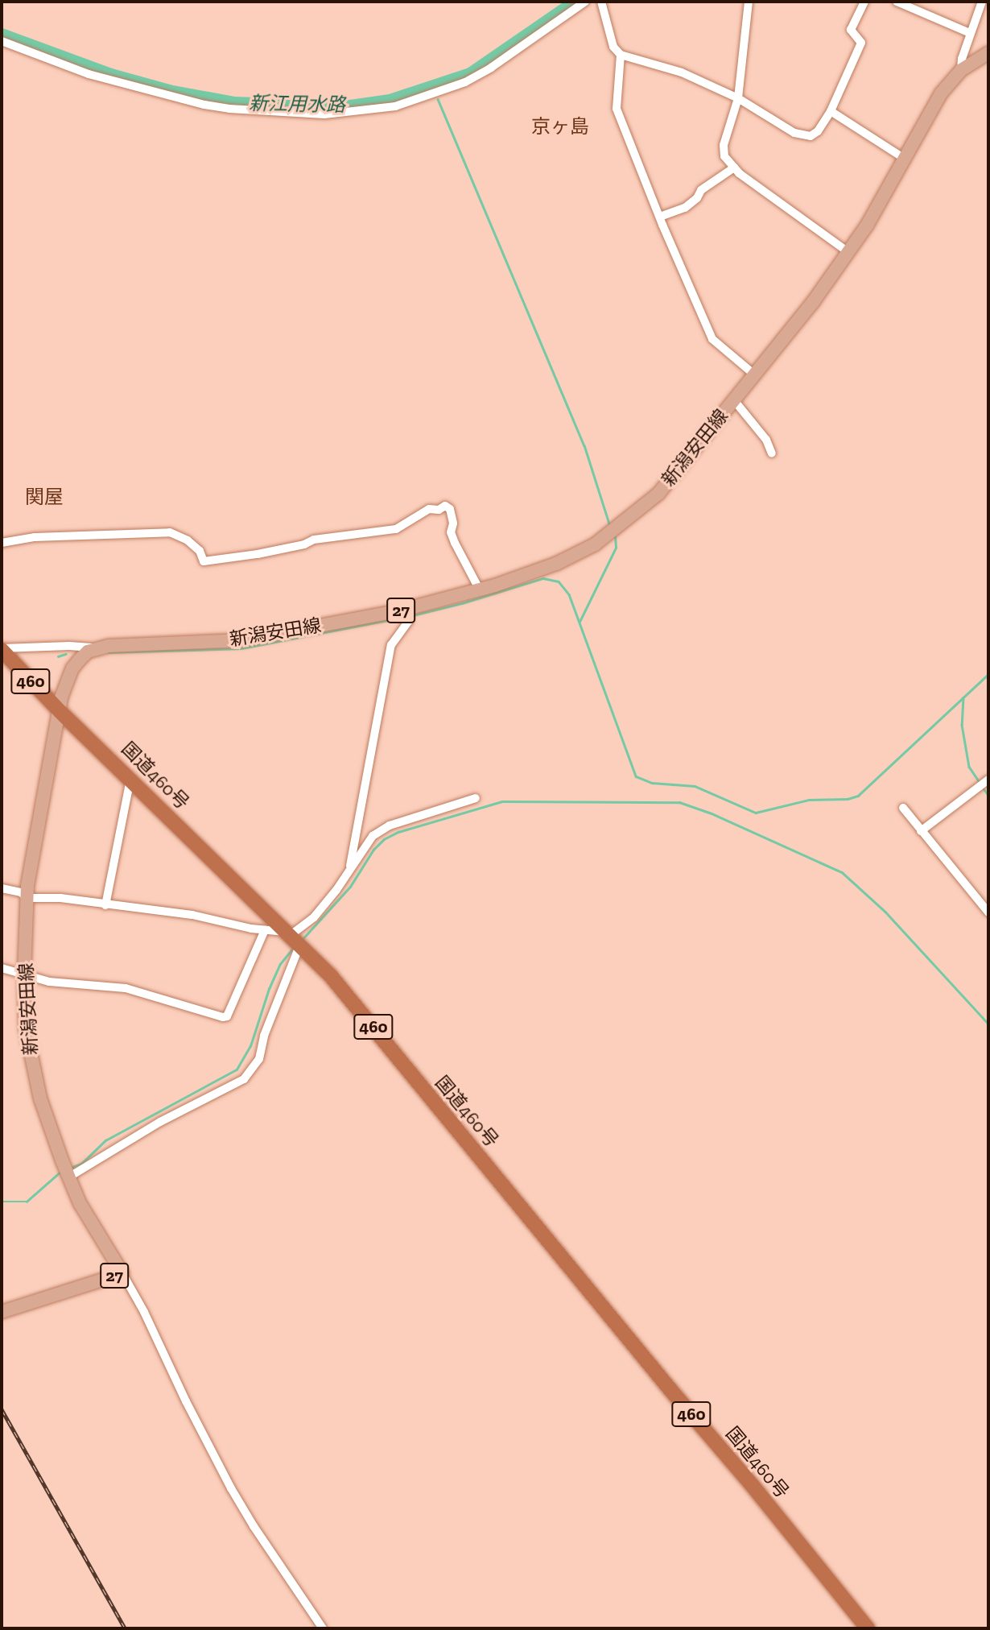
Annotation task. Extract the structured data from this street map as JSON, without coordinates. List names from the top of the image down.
{
  "streets": {
    "highway": ["460", "国道460号"],
    "main road": ["新潟安田線", "27"]
  },
  "crossings": [
    ["新潟安田線", "27"],
    ["新潟安田線", "国道460号"]
  ],
  "districts": ["京ヶ島", "関屋"],
  "water": ["新江用水路"]
}
